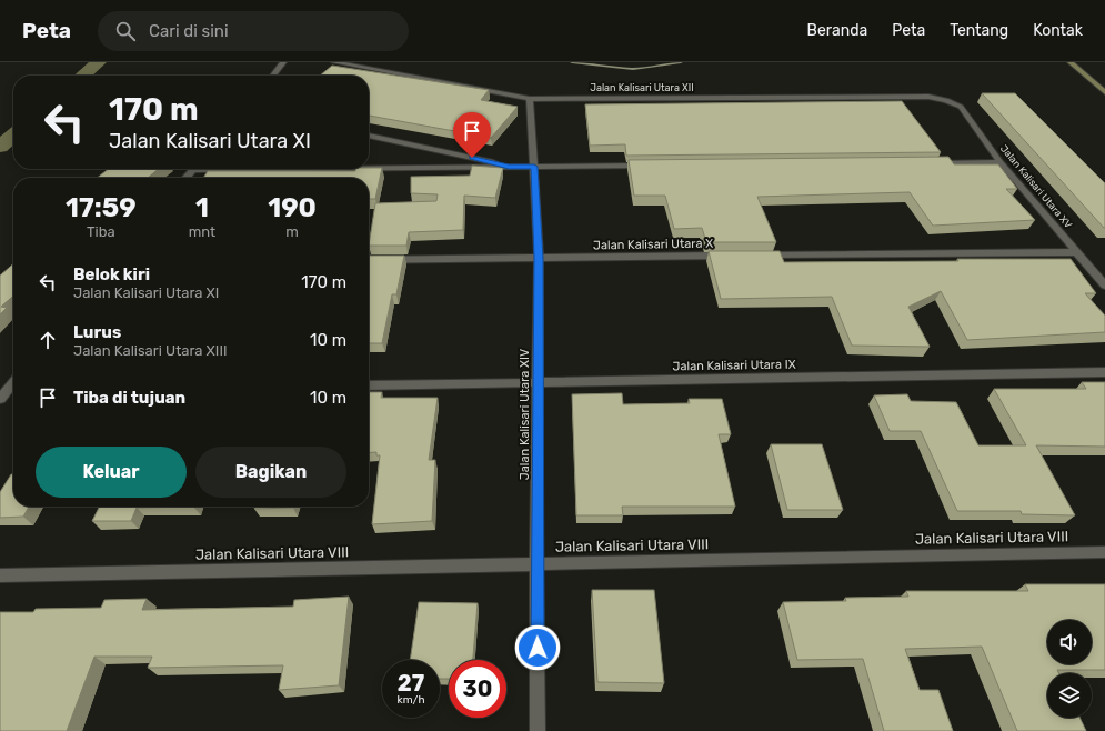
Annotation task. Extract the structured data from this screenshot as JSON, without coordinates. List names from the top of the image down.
{
  "streets": {
    "street": [
      "Jalan Kalisari Utara XII",
      "Jalan Kalisari Utara XV",
      "Jalan Kalisari Utara X",
      "Jalan Kalisari Utara IX",
      "Jalan Kalisari Utara XIV",
      "Jalan Kalisari Utara VIII"
    ]
  },
  "crossings": [
    ["Jalan Kalisari Utara XII", "Jalan Kalisari Utara XV"],
    ["Jalan Kalisari Utara XII", "Jalan Kalisari Utara XIV"],
    ["Jalan Kalisari Utara X", "Jalan Kalisari Utara XIV"],
    ["Jalan Kalisari Utara IX", "Jalan Kalisari Utara XIV"],
    ["Jalan Kalisari Utara XIV", "Jalan Kalisari Utara VIII"]
  ],
  "page": {
    "header": "Peta",
    "search": "Cari di sini",
    "nav": [
      "Beranda",
      "Peta",
      "Tentang",
      "Kontak"
    ],
    "turn": ["170 m", "Jalan Kalisari Utara XI"],
    "eta": [
      "17:59",
      "Tiba",
      "1",
      "mnt",
      "190",
      "m"
    ],
    "list": [
      {
        "name": "Belok kiri",
        "note": "Jalan Kalisari Utara XI",
        "value": "170 m"
      },
      {
        "name": "Lurus",
        "note": "Jalan Kalisari Utara XIII",
        "value": "10 m"
      },
      {
        "name": "Tiba di tujuan",
        "value": "10 m"
      }
    ],
    "buttons": ["Keluar", "Bagikan"],
    "speed": "27 km/h",
    "limit": "30"
  }
}
